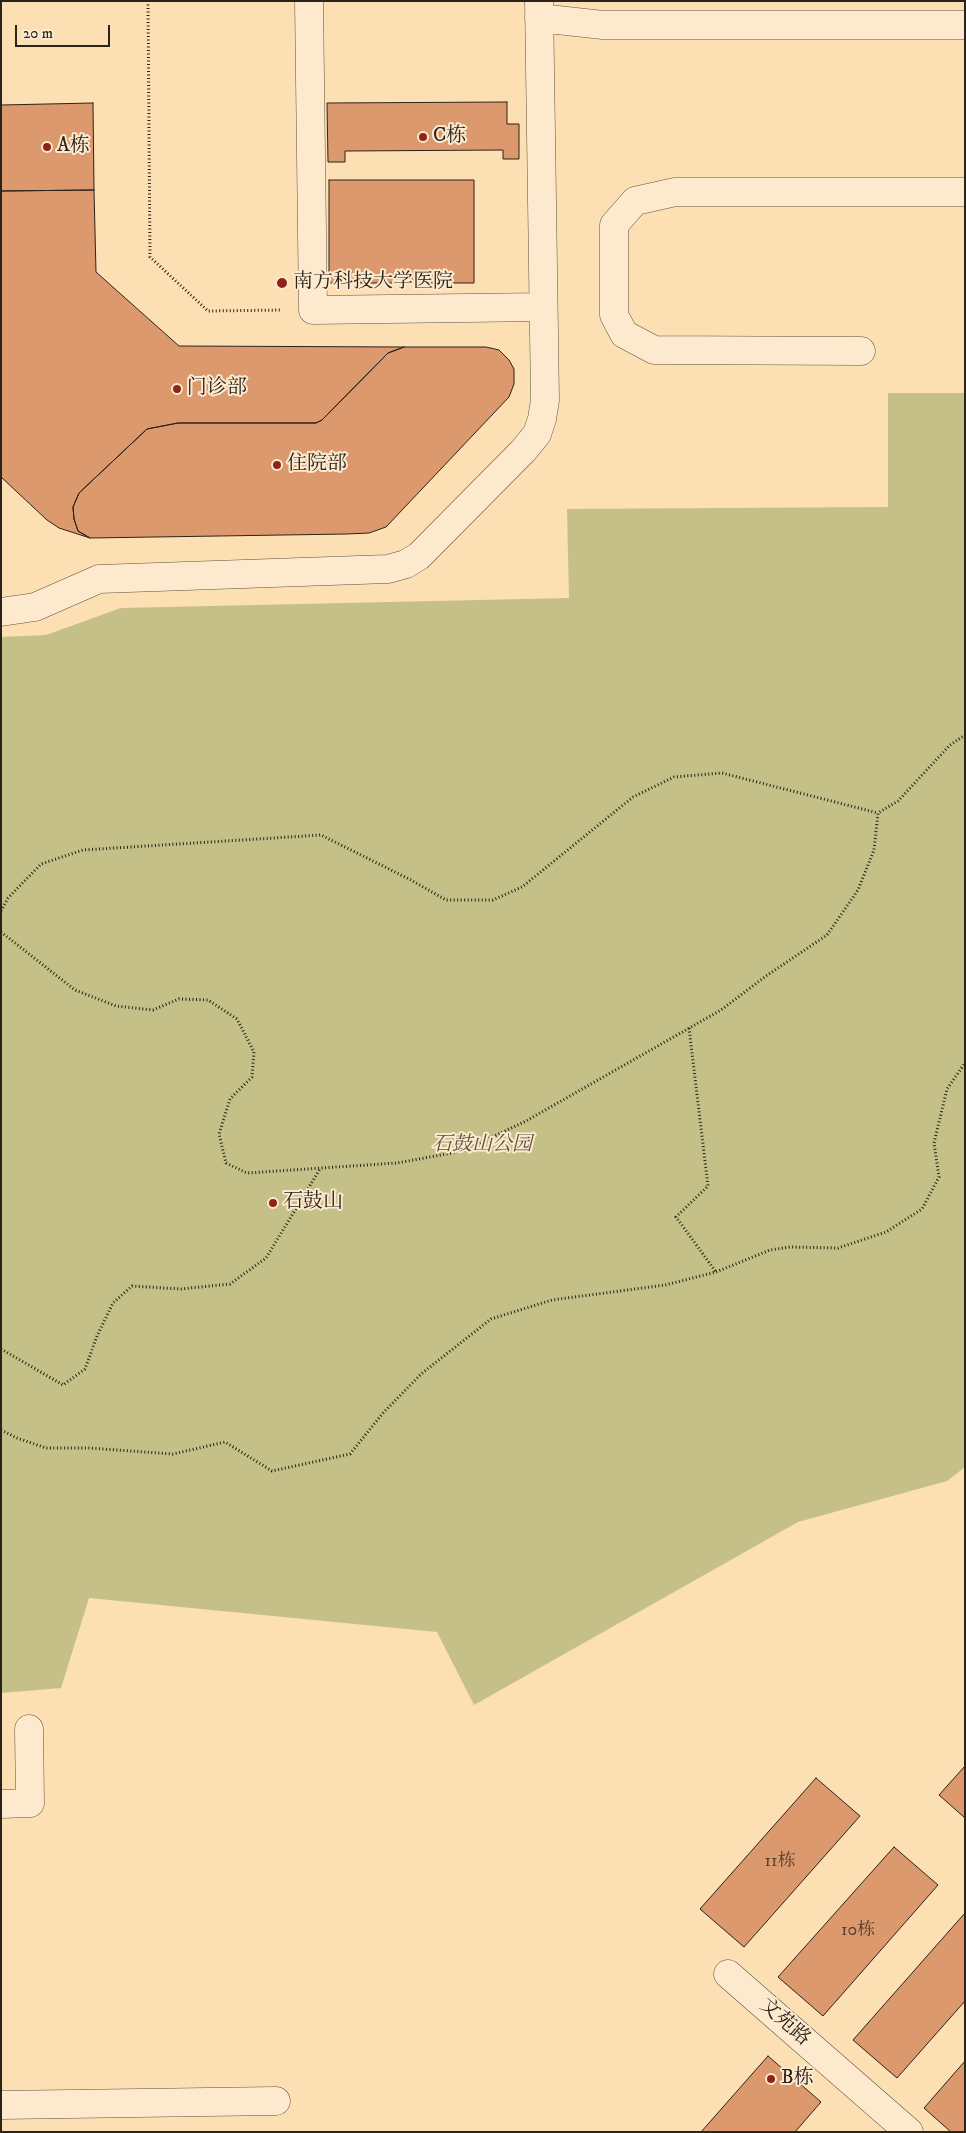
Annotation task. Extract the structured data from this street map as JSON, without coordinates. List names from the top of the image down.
{
  "streets": {
    "street": ["文苑路"]
  },
  "parks": ["石鼓山公园"],
  "places": [
    "C栋",
    "A栋",
    "南方科技大学医院",
    "门诊部",
    "住院部",
    "石鼓山",
    "B栋"
  ],
  "house_numbers": ["11栋", "10栋"],
  "scale_bar": "20 m"
}
